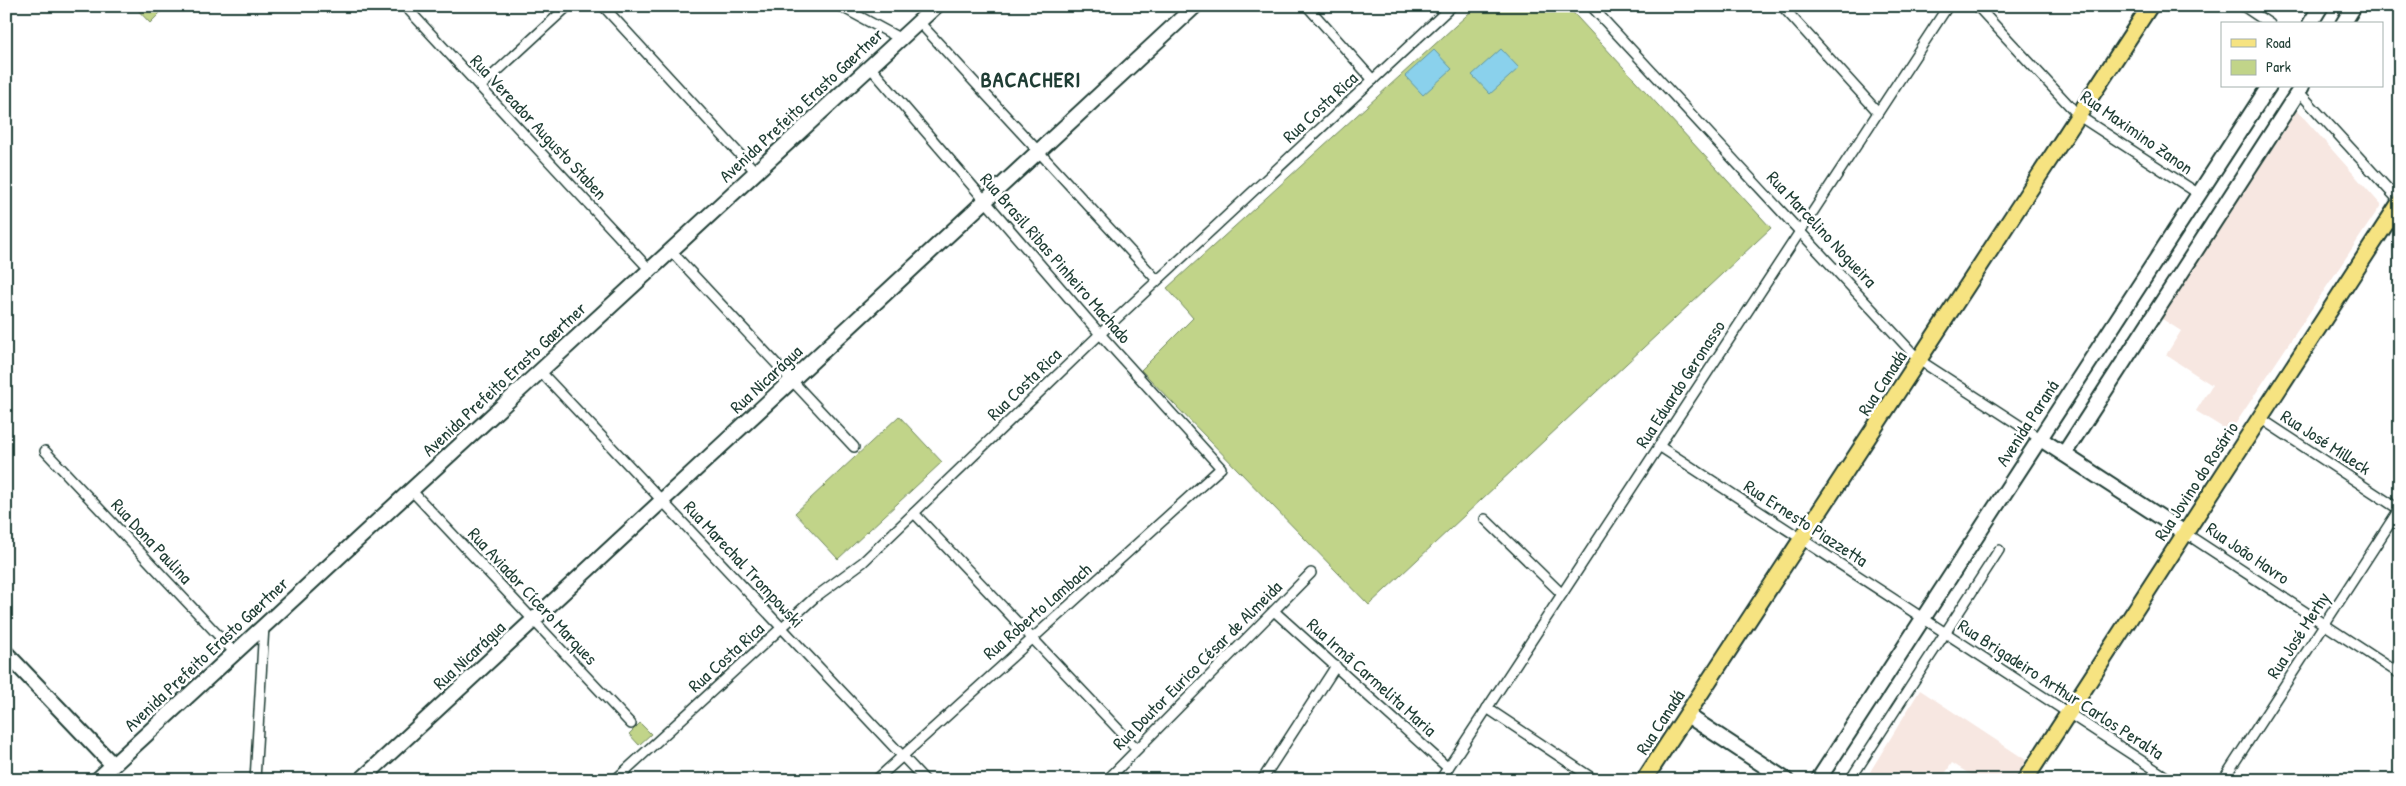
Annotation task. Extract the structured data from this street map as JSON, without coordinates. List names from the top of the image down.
{
  "streets": {
    "main road": [
      "Avenida Prefeito Erasto Gaertner",
      "Rua Marcelino Nogueira",
      "Rua Nicarágua",
      "Rua Canadá",
      "Avenida Paraná",
      "Rua Jovino do Rosário",
      "Rua João Havro"
    ],
    "street": [
      "Rua Costa Rica",
      "Rua Vereador Augusto Staben",
      "Rua Maximino Zanon",
      "Rua Brasil Ribas Pinheiro Machado",
      "Rua Eduardo Geronasso",
      "Rua José Milleck",
      "Rua Ernesto Piazzetta",
      "Rua Dona Paulina",
      "Rua Marechal Trompowski",
      "Rua Aviador Cícero Marques",
      "Rua Roberto Lambach",
      "Rua José Merhy",
      "Rua Doutor Eurico César de Almeida",
      "Rua Irmã Carmelita Maria",
      "Rua Brigadeiro Arthur Carlos Peralta"
    ]
  },
  "crossings": [
    ["Avenida Prefeito Erasto Gaertner", "Rua Vereador Augusto Staben"],
    ["Avenida Prefeito Erasto Gaertner", "Rua Brasil Ribas Pinheiro Machado"],
    ["Avenida Prefeito Erasto Gaertner", "Rua Dona Paulina"],
    ["Avenida Prefeito Erasto Gaertner", "Rua Marechal Trompowski"],
    ["Avenida Prefeito Erasto Gaertner", "Rua Aviador Cícero Marques"],
    ["Rua Costa Rica", "Rua Brasil Ribas Pinheiro Machado"],
    ["Rua Costa Rica", "Rua Marechal Trompowski"],
    ["Rua Maximino Zanon", "Rua Canadá"],
    ["Rua Maximino Zanon", "Avenida Paraná"],
    ["Rua Marcelino Nogueira", "Rua Canadá"],
    ["Rua Marcelino Nogueira", "Rua Eduardo Geronasso"],
    ["Rua Marcelino Nogueira", "Avenida Paraná"],
    ["Rua Marcelino Nogueira", "Rua João Havro"],
    ["Rua Brasil Ribas Pinheiro Machado", "Rua Nicarágua"],
    ["Rua Brasil Ribas Pinheiro Machado", "Rua Roberto Lambach"],
    ["Rua Nicarágua", "Rua Marechal Trompowski"],
    ["Rua Nicarágua", "Rua Aviador Cícero Marques"],
    ["Rua Canadá", "Rua Ernesto Piazzetta"],
    ["Rua Eduardo Geronasso", "Rua Ernesto Piazzetta"],
    ["Rua Eduardo Geronasso", "Rua Irmã Carmelita Maria"],
    ["Avenida Paraná", "Rua Ernesto Piazzetta"],
    ["Rua José Milleck", "Rua Jovino do Rosário"],
    ["Rua José Milleck", "Rua José Merhy"],
    ["Rua Jovino do Rosário", "Rua João Havro"],
    ["Rua Jovino do Rosário", "Rua Brigadeiro Arthur Carlos Peralta"],
    ["Rua Ernesto Piazzetta", "Rua Brigadeiro Arthur Carlos Peralta"],
    ["Rua João Havro", "Rua José Merhy"],
    ["Rua Marechal Trompowski", "Rua Roberto Lambach"],
    ["Rua Doutor Eurico César de Almeida", "Rua Irmã Carmelita Maria"]
  ],
  "districts": ["BACACHERI"],
  "legend": ["Road", "Park"]
}
